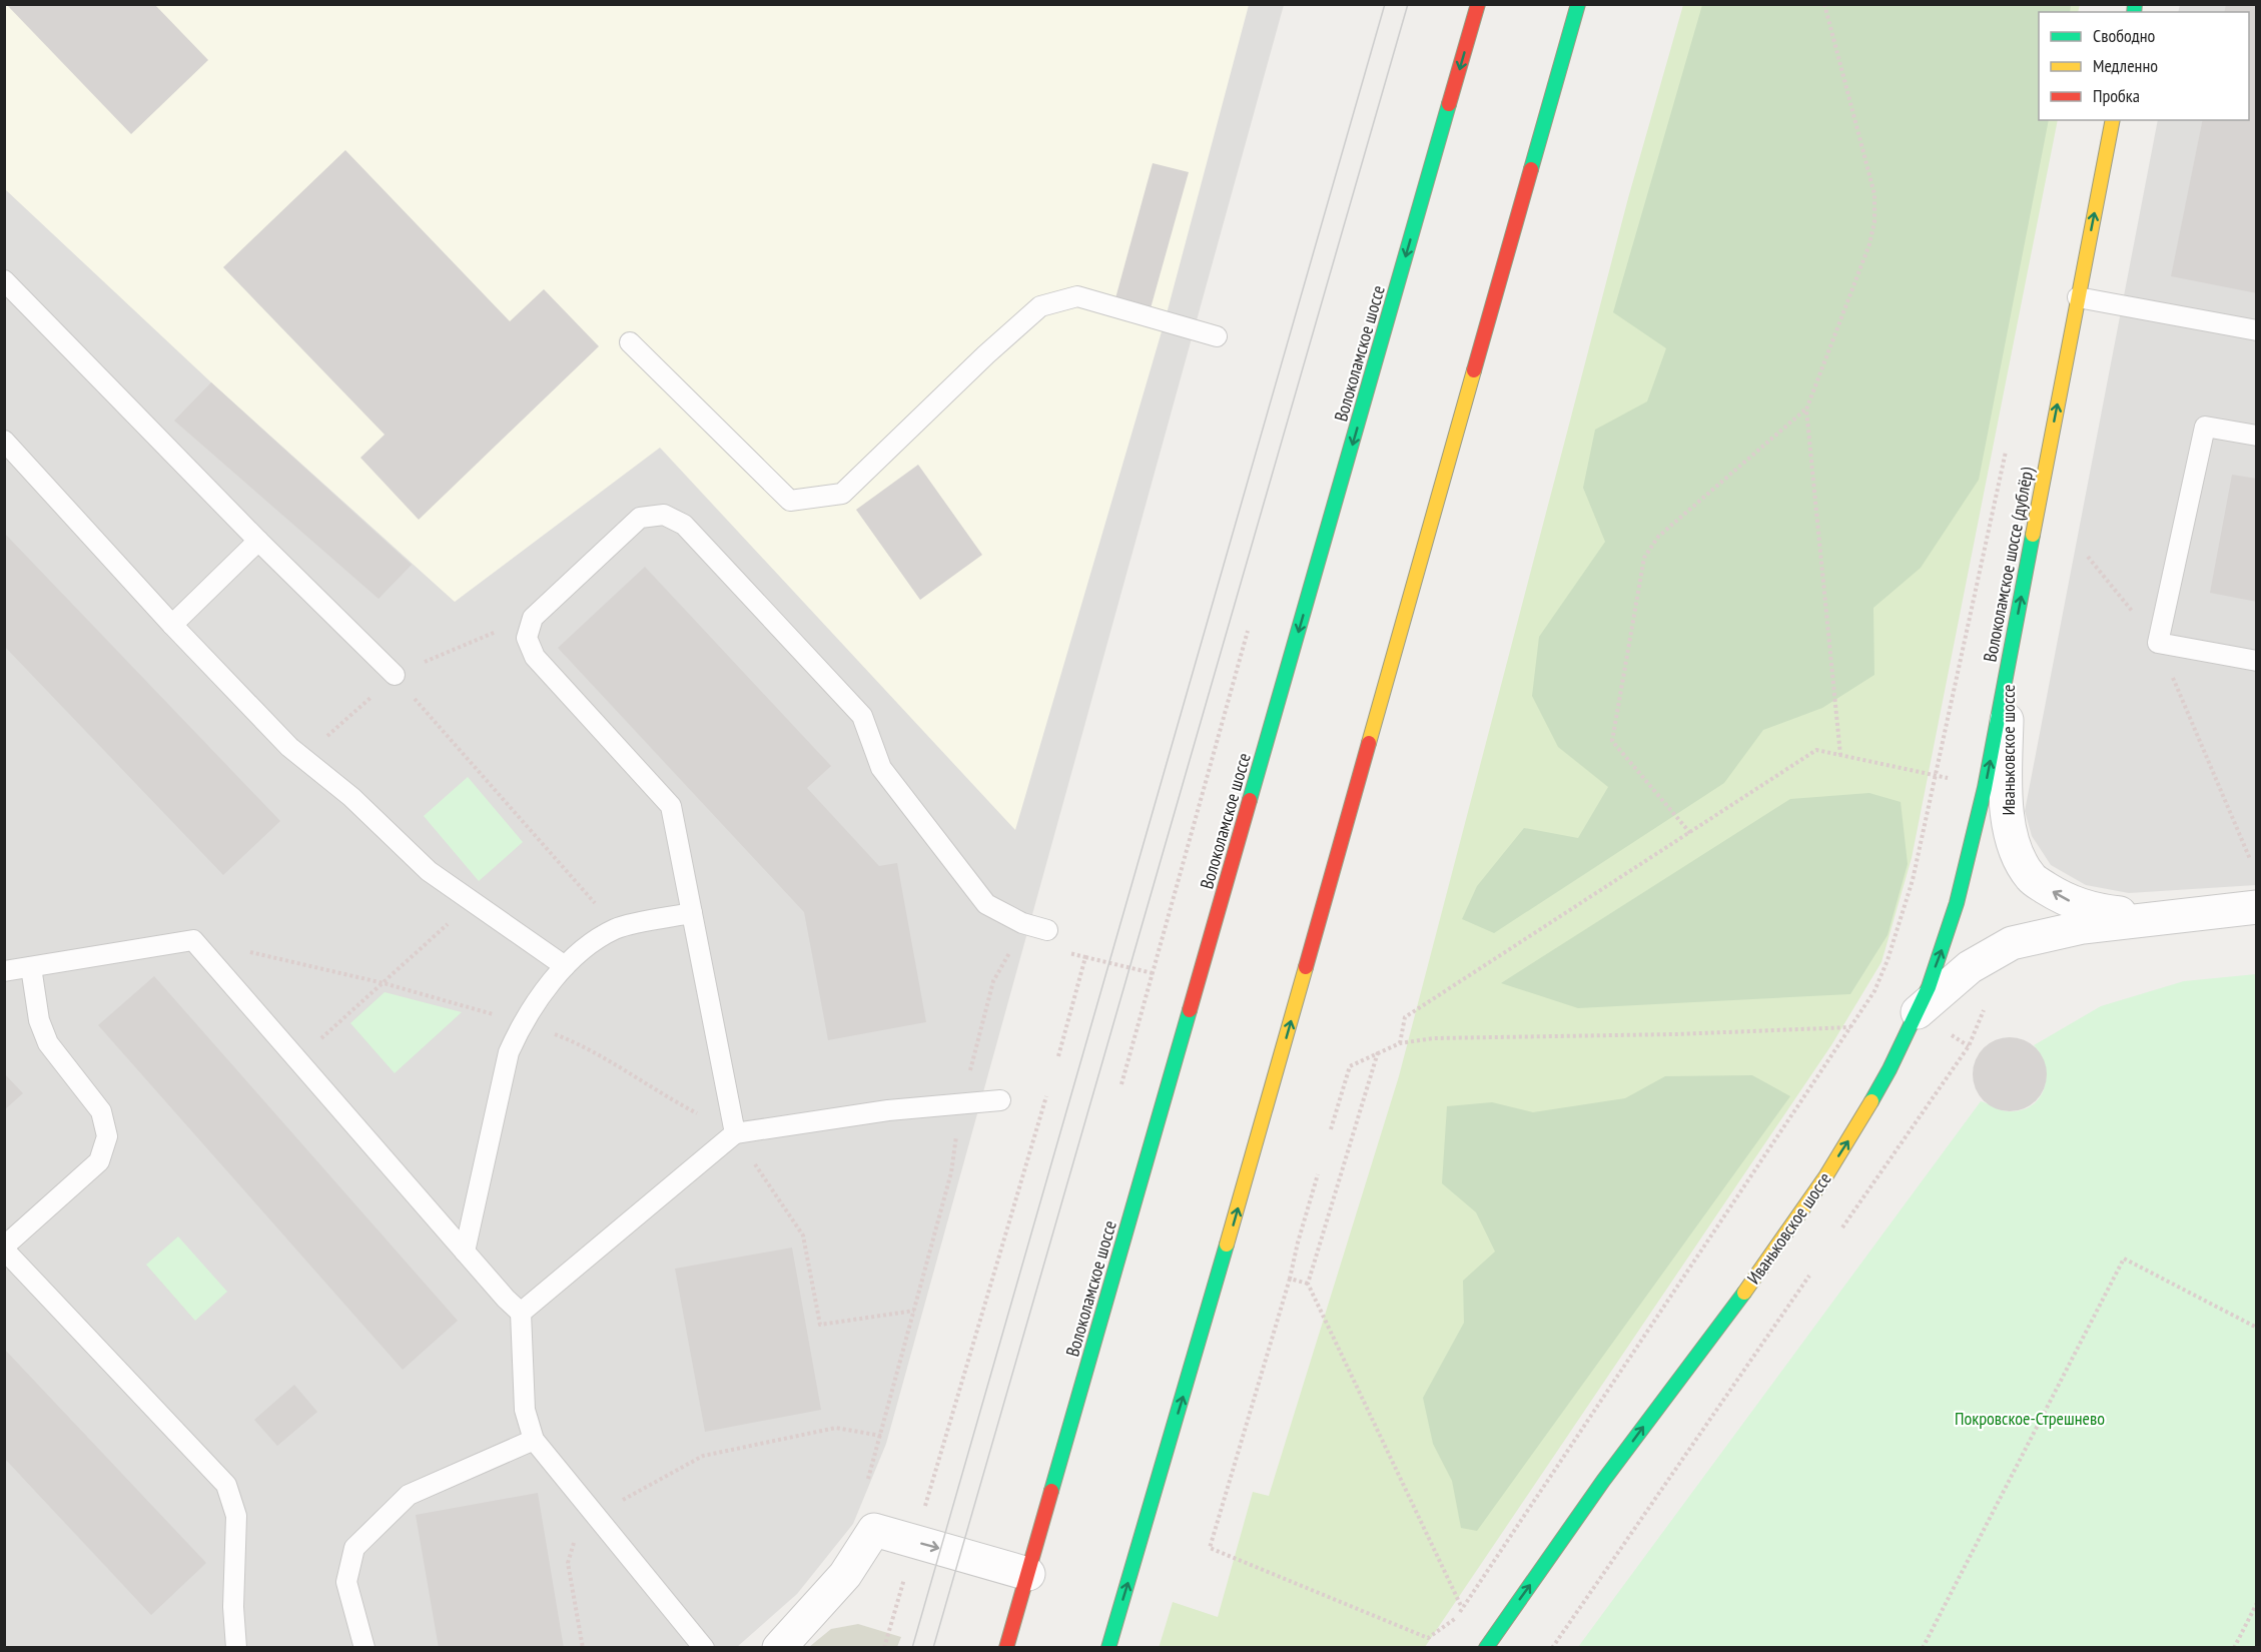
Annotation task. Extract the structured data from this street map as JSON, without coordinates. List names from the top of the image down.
{
  "streets": {
    "main road": ["Волоколамское шоссе", "Волоколамское шоссе (дублёр)", "Иваньковское шоссе"]
  },
  "crossings": [
    ["Волоколамское шоссе (дублёр)", "Иваньковское шоссе"]
  ],
  "one_way": ["Волоколамское шоссе (дублёр)", "Иваньковское шоссе"],
  "parks": ["Покровское-Стрешнево"],
  "legend": ["Свободно", "Медленно", "Пробка"]
}
